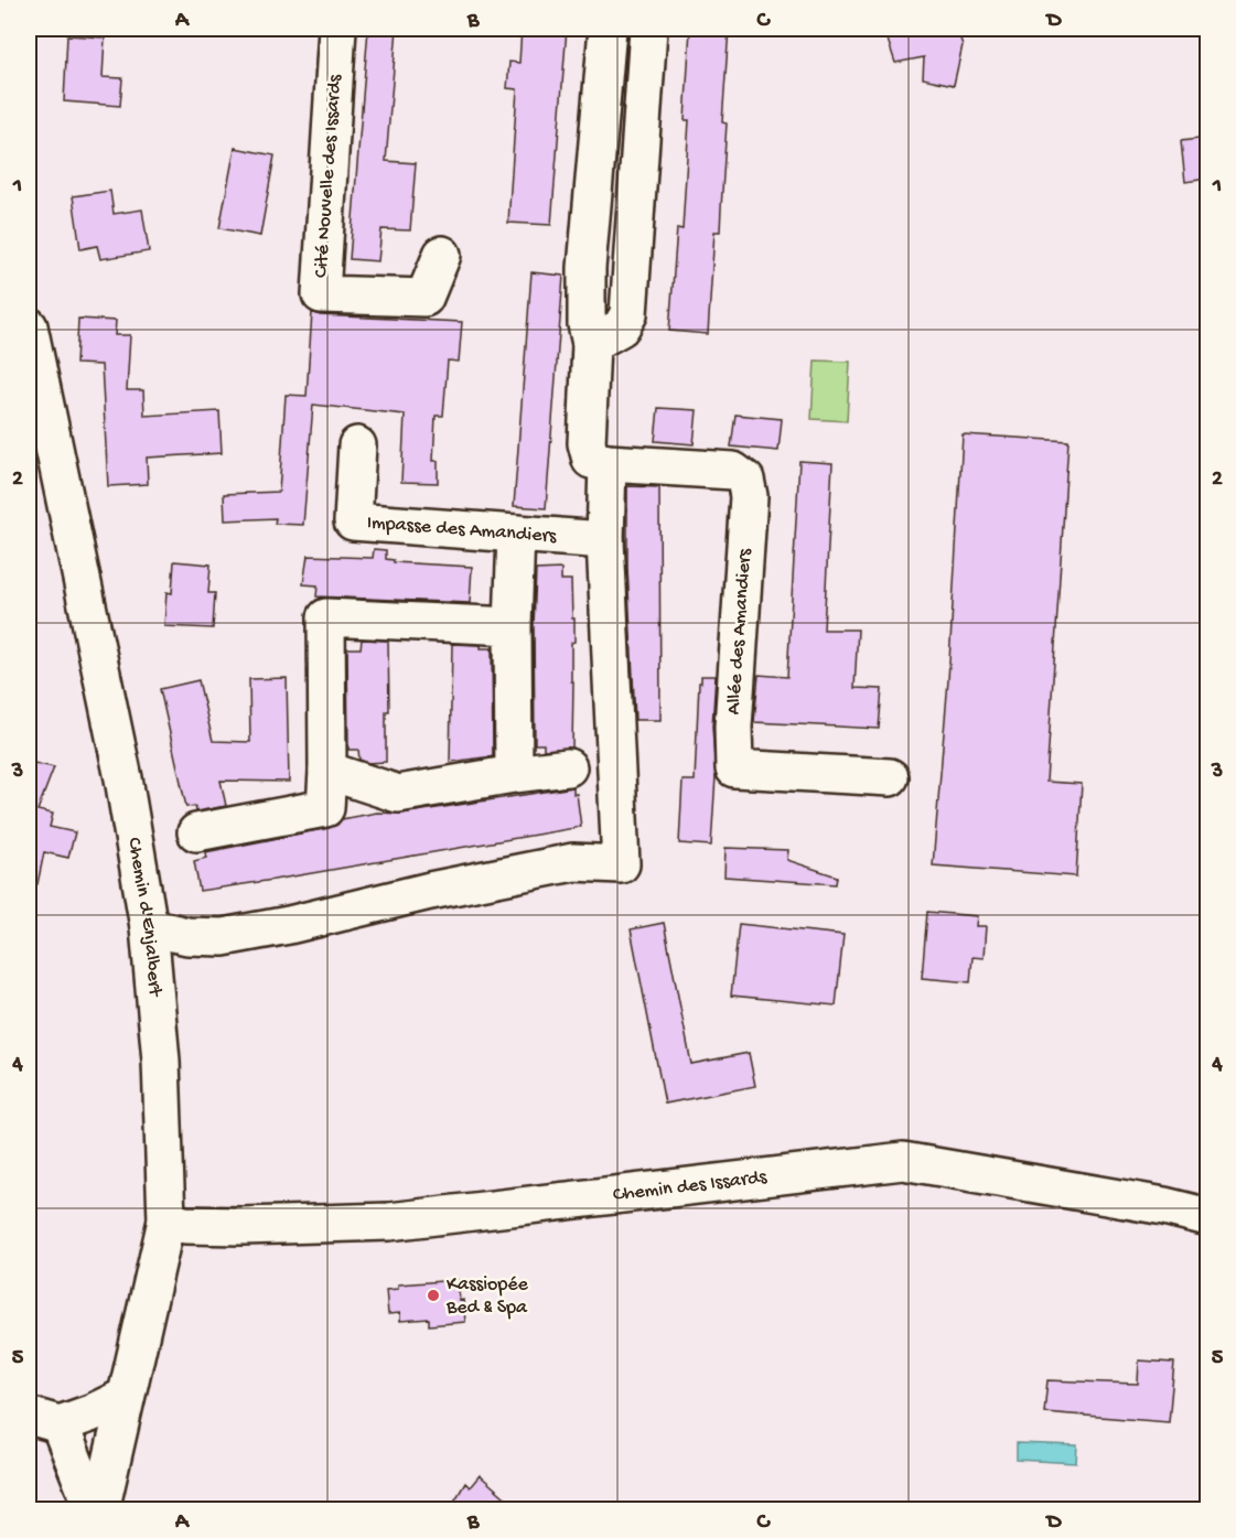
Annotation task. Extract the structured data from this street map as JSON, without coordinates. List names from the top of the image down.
{
  "streets": {
    "street": [
      "Cité Nouvelle des Issards",
      "Impasse des Amandiers",
      "Allée des Amandiers",
      "Chemin d'Enjalbert",
      "Chemin des Issards"
    ]
  },
  "crossings": [
    ["Chemin d'Enjalbert", "Chemin des Issards"]
  ],
  "places": ["Kassiopée Bed & Spa"],
  "grid": {
    "columns": [
      "A",
      "B",
      "C",
      "D"
    ],
    "rows": [
      "1",
      "2",
      "3",
      "4",
      "5"
    ]
  }
}
